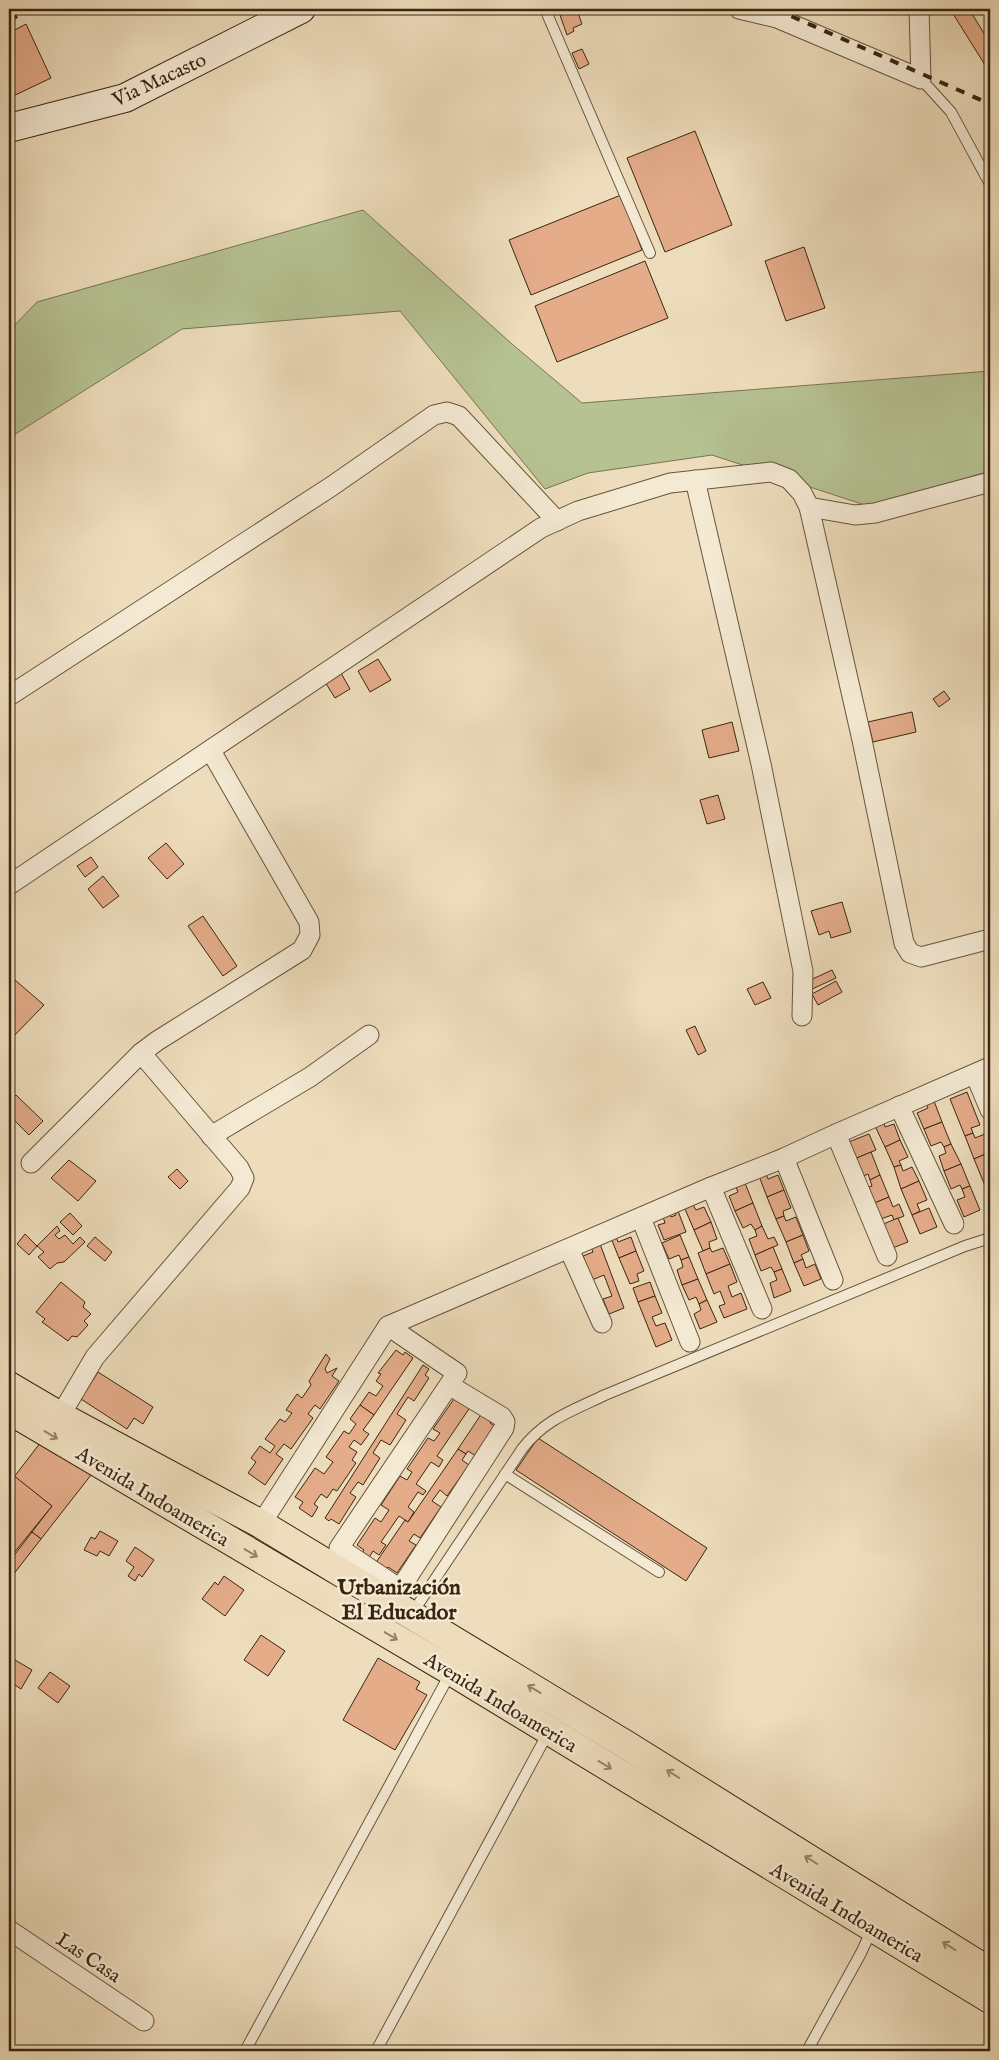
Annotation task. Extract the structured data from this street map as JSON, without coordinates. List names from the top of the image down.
{
  "streets": {
    "main road": ["Avenida Indoamerica"],
    "street": ["Via Macasto", "Las Casa"]
  },
  "districts": ["Urbanización El Educador"]
}
